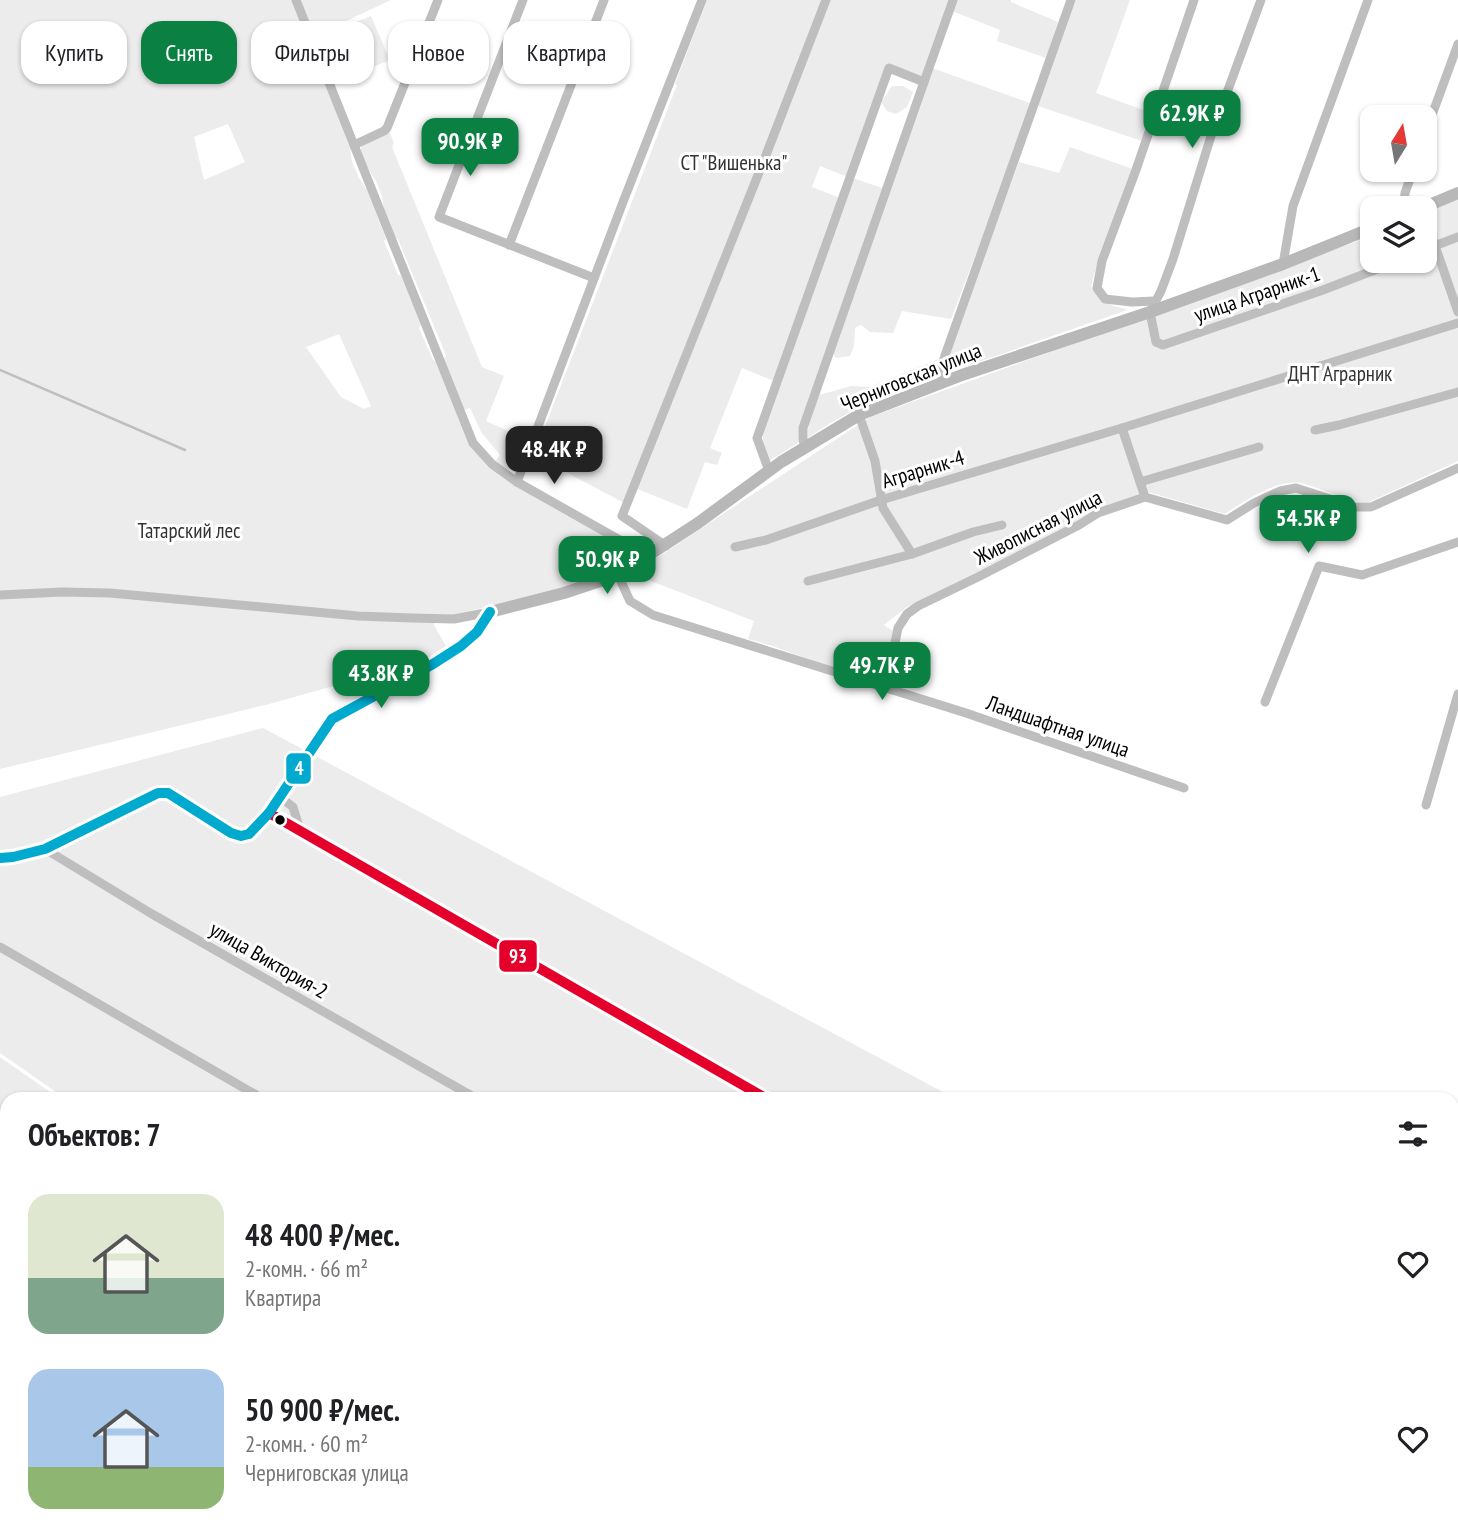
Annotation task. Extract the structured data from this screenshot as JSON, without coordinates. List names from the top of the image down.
{
  "streets": {
    "street": [
      "улица Аграрник-1",
      "Черниговская улица",
      "Аграрник-4",
      "Живописная улица",
      "Ландшафтная улица",
      "улица Виктория-2"
    ]
  },
  "crossings": [
    ["улица Аграрник-1", "Черниговская улица"],
    ["Черниговская улица", "Ландшафтная улица"],
    ["Живописная улица", "Ландшафтная улица"]
  ],
  "parks": ["СТ \"Вишенька\"", "ДНТ Аграрник", "Татарский лес"],
  "lines": ["transit line 4", "transit line 93"],
  "north": "top",
  "page": {
    "chip": [
      "Купить",
      "Снять",
      "Фильтры",
      "Новое",
      "Квартира"
    ],
    "price": [
      "62.9K ₽",
      "90.9K ₽",
      "48.4K ₽",
      "54.5K ₽",
      "50.9K ₽",
      "49.7K ₽",
      "43.8K ₽"
    ],
    "heading": "Объектов: 7",
    "list": [
      {
        "name": "48 400 ₽/мес.",
        "note": "2-комн. · 66 m² · Квартира"
      },
      {
        "name": "50 900 ₽/мес.",
        "note": "2-комн. · 60 m² · Черниговская улица"
      }
    ]
  }
}
